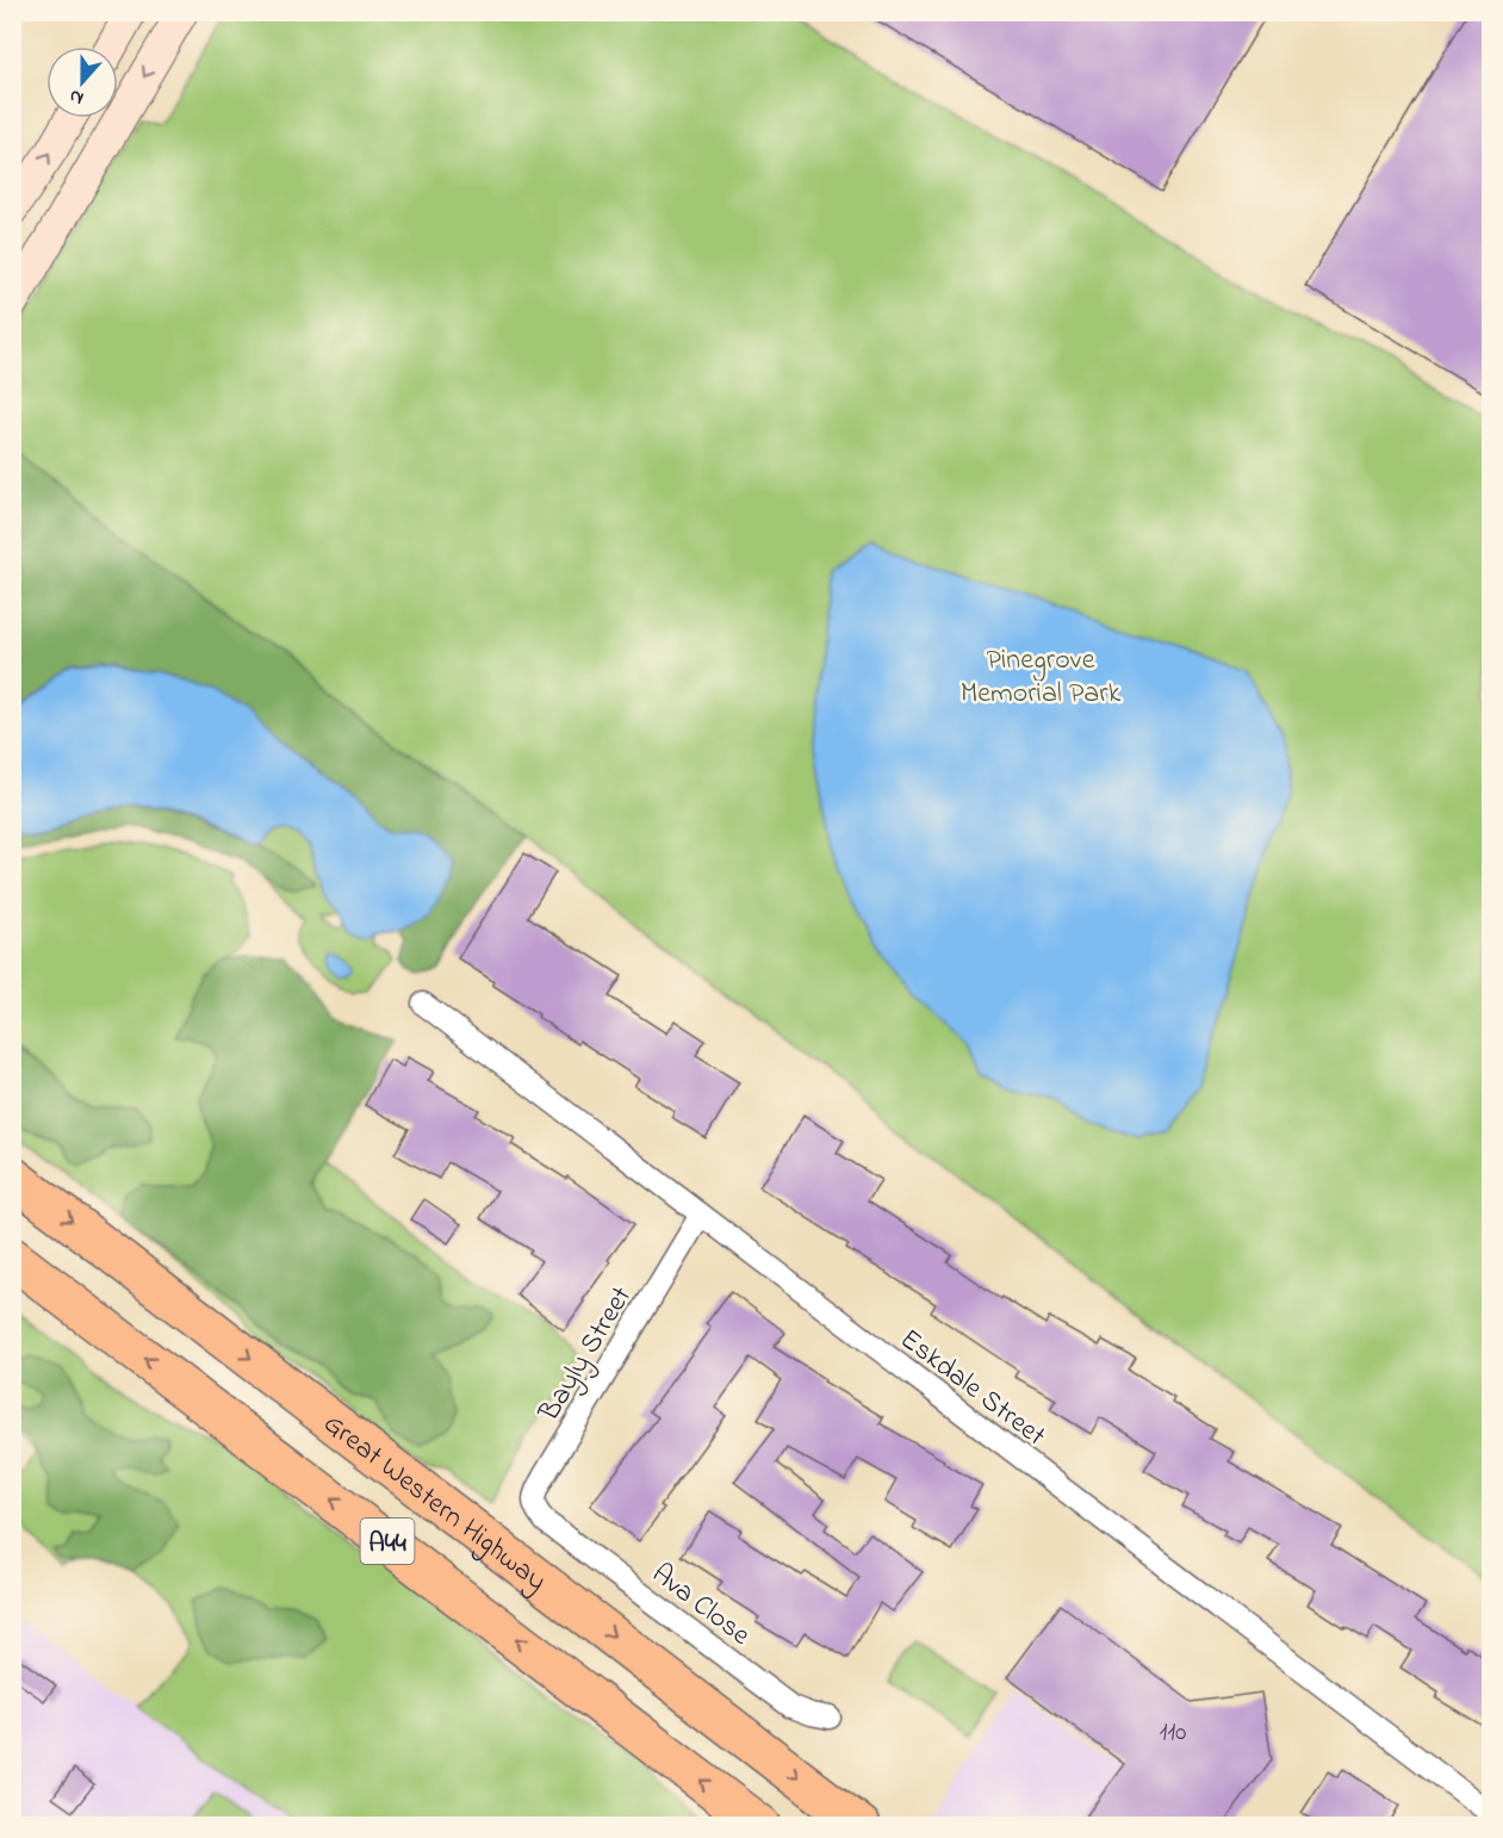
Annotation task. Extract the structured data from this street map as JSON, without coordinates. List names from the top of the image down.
{
  "streets": {
    "highway": ["Great Western Highway", "A44"],
    "street": ["Bayly Street", "Eskdale Street", "Ava Close"]
  },
  "crossings": [
    ["Bayly Street", "Eskdale Street"],
    ["Bayly Street", "Ava Close"]
  ],
  "parks": ["Pinegrove Memorial Park"],
  "house_numbers": ["110"],
  "north": "bottom"
}
